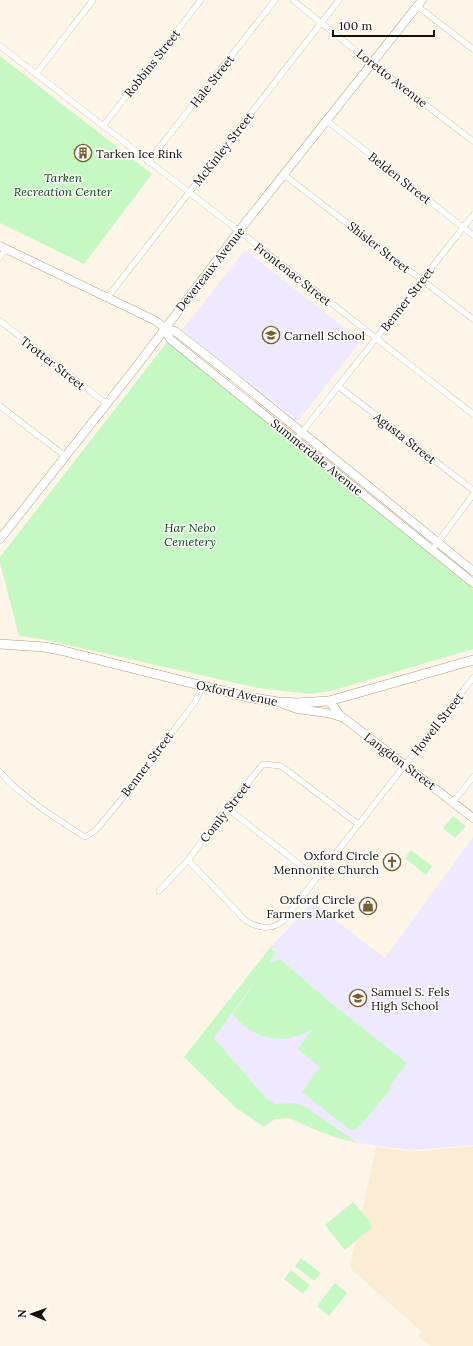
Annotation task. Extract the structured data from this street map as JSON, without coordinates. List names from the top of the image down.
{
  "streets": {
    "main road": ["Oxford Avenue"],
    "street": [
      "Robbins Street",
      "Loretto Avenue",
      "Hale Street",
      "McKinley Street",
      "Belden Street",
      "Shisler Street",
      "Devereaux Avenue",
      "Frontenac Street",
      "Benner Street",
      "Trotter Street",
      "Agusta Street",
      "Summerdale Avenue",
      "Howell Street",
      "Langdon Street",
      "Comly Street"
    ]
  },
  "crossings": [
    ["Robbins Street", "Frontenac Street"],
    ["Loretto Avenue", "McKinley Street"],
    ["Loretto Avenue", "Devereaux Avenue"],
    ["Hale Street", "Frontenac Street"],
    ["McKinley Street", "Frontenac Street"],
    ["McKinley Street", "Summerdale Avenue"],
    ["Belden Street", "Devereaux Avenue"],
    ["Belden Street", "Benner Street"],
    ["Shisler Street", "Devereaux Avenue"],
    ["Shisler Street", "Benner Street"],
    ["Devereaux Avenue", "Frontenac Street"],
    ["Devereaux Avenue", "Trotter Street"],
    ["Devereaux Avenue", "Summerdale Avenue"],
    ["Frontenac Street", "Benner Street"],
    ["Benner Street", "Agusta Street"],
    ["Benner Street", "Summerdale Avenue"],
    ["Benner Street", "Oxford Avenue"],
    ["Oxford Avenue", "Langdon Street"],
    ["Howell Street", "Langdon Street"],
    ["Howell Street", "Comly Street"]
  ],
  "parks": ["Tarken Recreation Center", "Har Nebo Cemetery"],
  "places": {
    "building": ["Tarken Ice Rink"],
    "school or university": ["Carnell School", "Samuel S. Fels High School"],
    "church": ["Oxford Circle Mennonite Church"],
    "shop": ["Oxford Circle Farmers Market"]
  },
  "scale_bar": "100 m",
  "north": "left"
}
